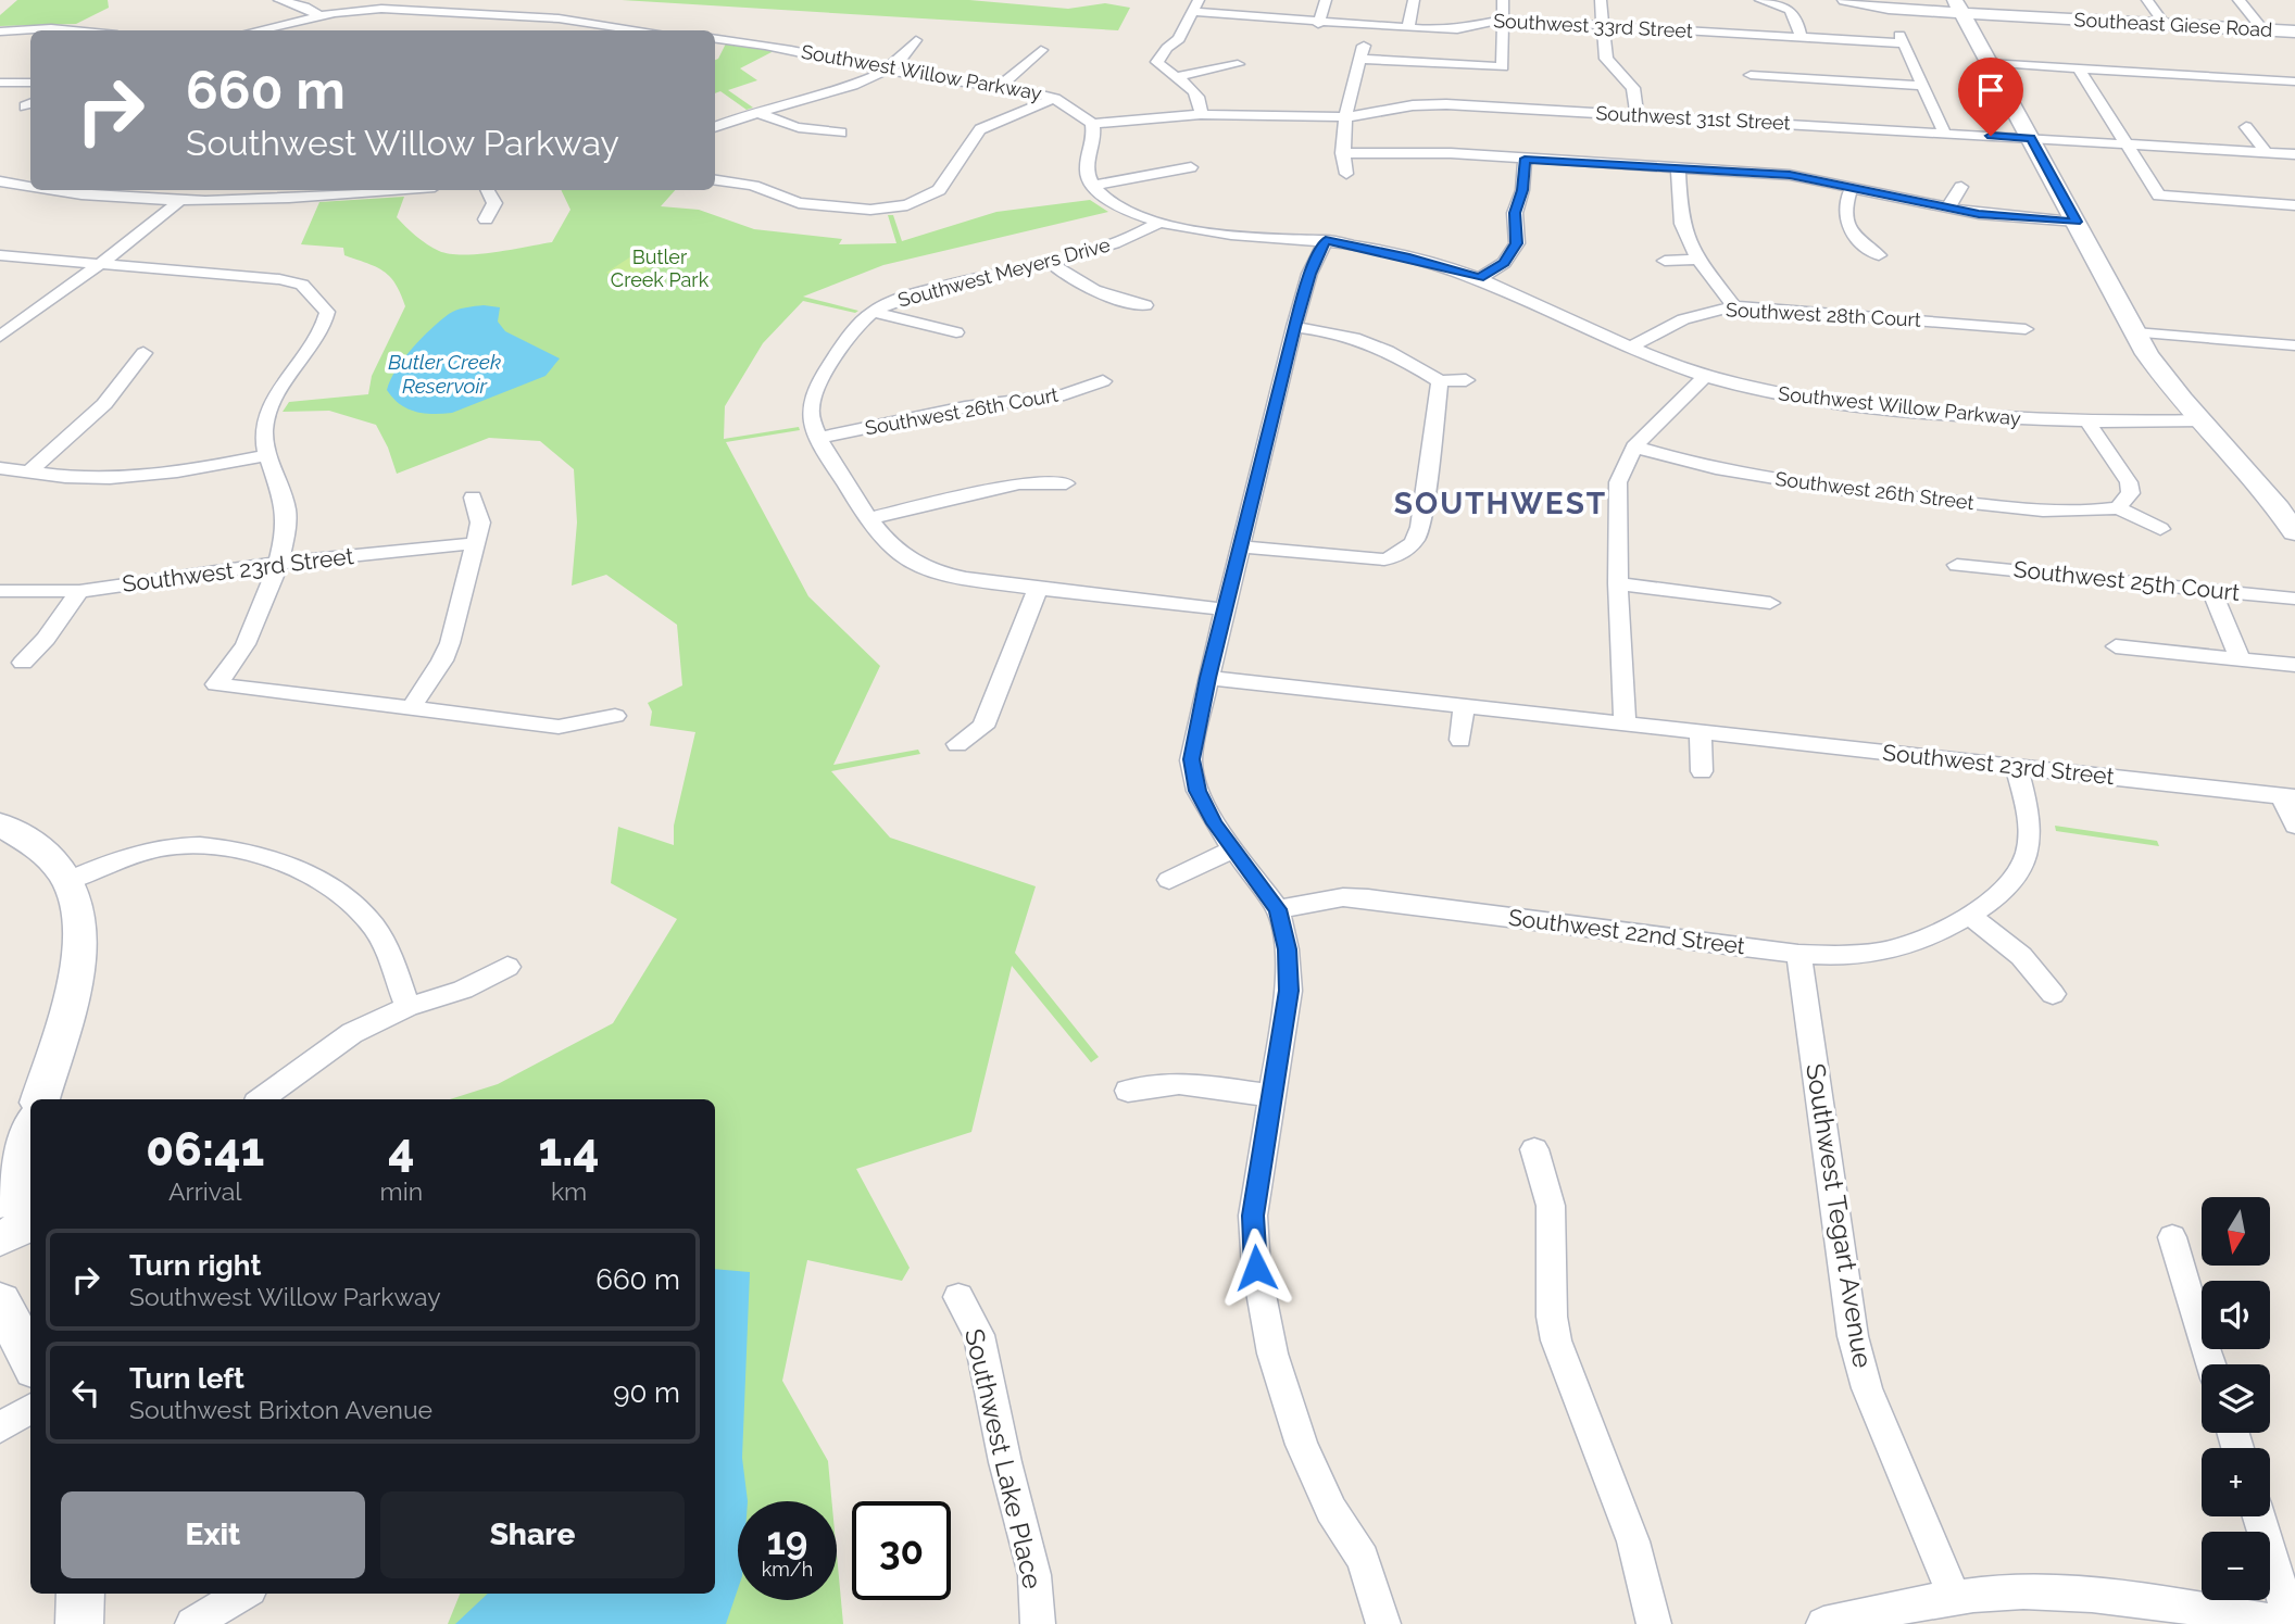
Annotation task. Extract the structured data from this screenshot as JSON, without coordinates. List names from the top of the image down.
{
  "streets": {
    "main road": ["Southeast Giese Road"],
    "street": [
      "Southwest 33rd Street",
      "Southwest Willow Parkway",
      "Southwest 31st Street",
      "Southwest Meyers Drive",
      "Southwest 28th Court",
      "Southwest 26th Court",
      "Southwest 26th Street",
      "Southwest 23rd Street",
      "Southwest 25th Court",
      "Southwest 22nd Street",
      "Southwest Tegart Avenue",
      "Southwest Lake Place"
    ]
  },
  "crossings": [
    ["Southwest Willow Parkway", "Southwest 31st Street"],
    ["Southwest Willow Parkway", "Southwest Meyers Drive"],
    ["Southwest Willow Parkway", "Southwest 28th Court"],
    ["Southwest Meyers Drive", "Southwest 26th Court"],
    ["Southwest 23rd Street", "Southwest 22nd Street"],
    ["Southwest 22nd Street", "Southwest Tegart Avenue"]
  ],
  "districts": ["SOUTHWEST"],
  "water": ["Butler Creek Reservoir"],
  "parks": ["Butler Creek Park"],
  "north": "bottom",
  "page": {
    "turn": ["660 m", "Southwest Willow Parkway"],
    "eta": [
      "06:41",
      "Arrival",
      "4",
      "min",
      "1.4",
      "km"
    ],
    "map_buttons": ["+", "−"],
    "list": [
      {
        "name": "Turn right",
        "note": "Southwest Willow Parkway",
        "value": "660 m"
      },
      {
        "name": "Turn left",
        "note": "Southwest Brixton Avenue",
        "value": "90 m"
      }
    ],
    "buttons": ["Exit", "Share"],
    "speed": "19 km/h",
    "limit": "30"
  }
}
